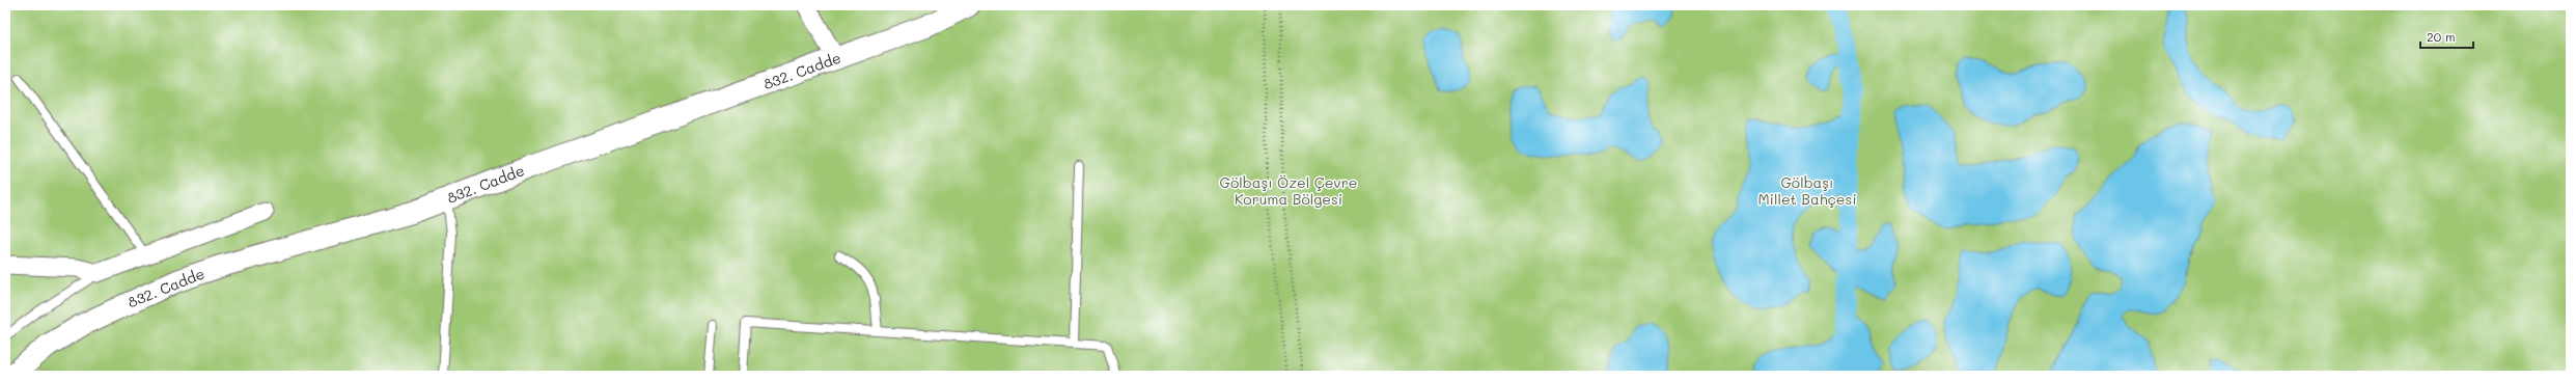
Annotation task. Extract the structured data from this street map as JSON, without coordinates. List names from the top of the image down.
{
  "streets": {
    "street": ["832. Cadde"]
  },
  "parks": ["Gölbaşı Özel Çevre Koruma Bölgesi", "Gölbaşı Millet Bahçesi"],
  "scale_bar": "20 m"
}
